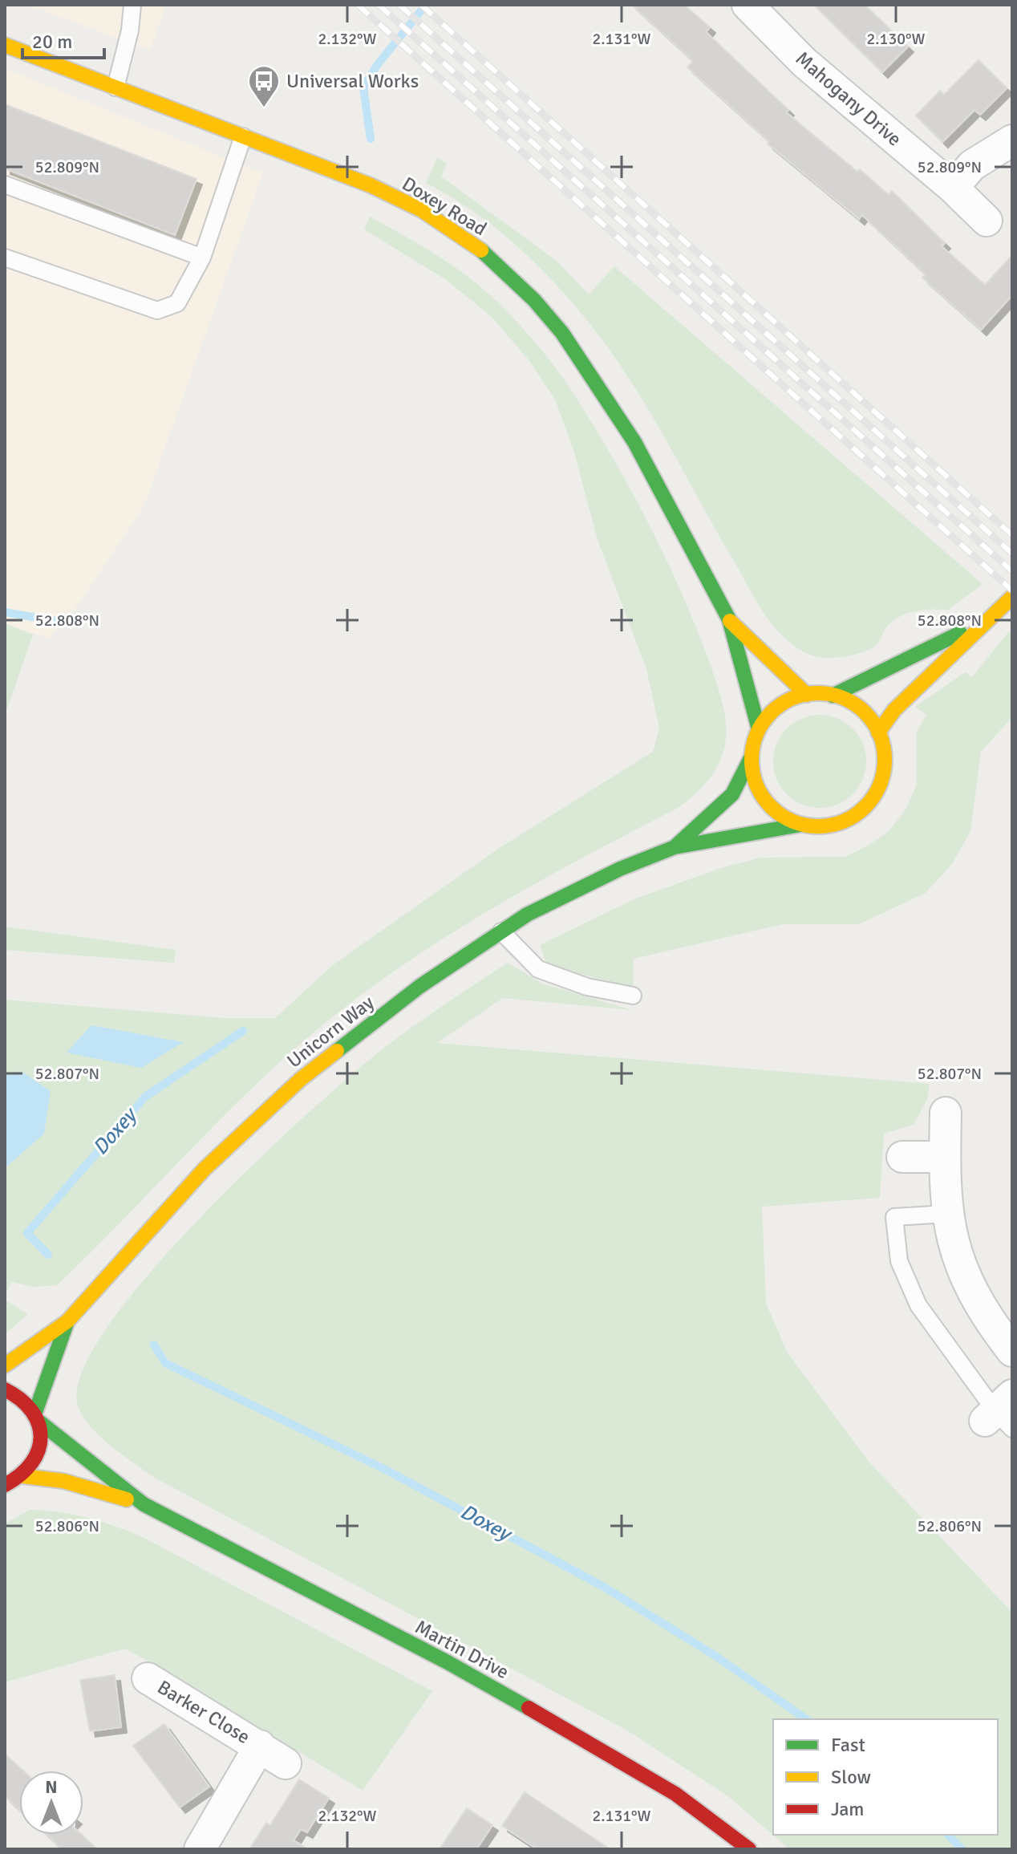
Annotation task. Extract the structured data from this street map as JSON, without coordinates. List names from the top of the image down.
{
  "streets": {
    "main road": ["Doxey Road", "Unicorn Way", "Martin Drive"],
    "street": ["Mahogany Drive", "Barker Close"]
  },
  "crossings": [
    ["Doxey Road", "Unicorn Way"],
    ["Unicorn Way", "Martin Drive"]
  ],
  "water": ["Doxey"],
  "places": {
    "bus stop": ["Universal Works"]
  },
  "legend": ["Fast", "Slow", "Jam"],
  "scale_bar": "20 m",
  "north": "top",
  "coordinates": [
    "2.132°W",
    "2.131°W",
    "2.130°W",
    "52.809°N",
    "52.808°N",
    "52.807°N",
    "52.806°N"
  ]
}
